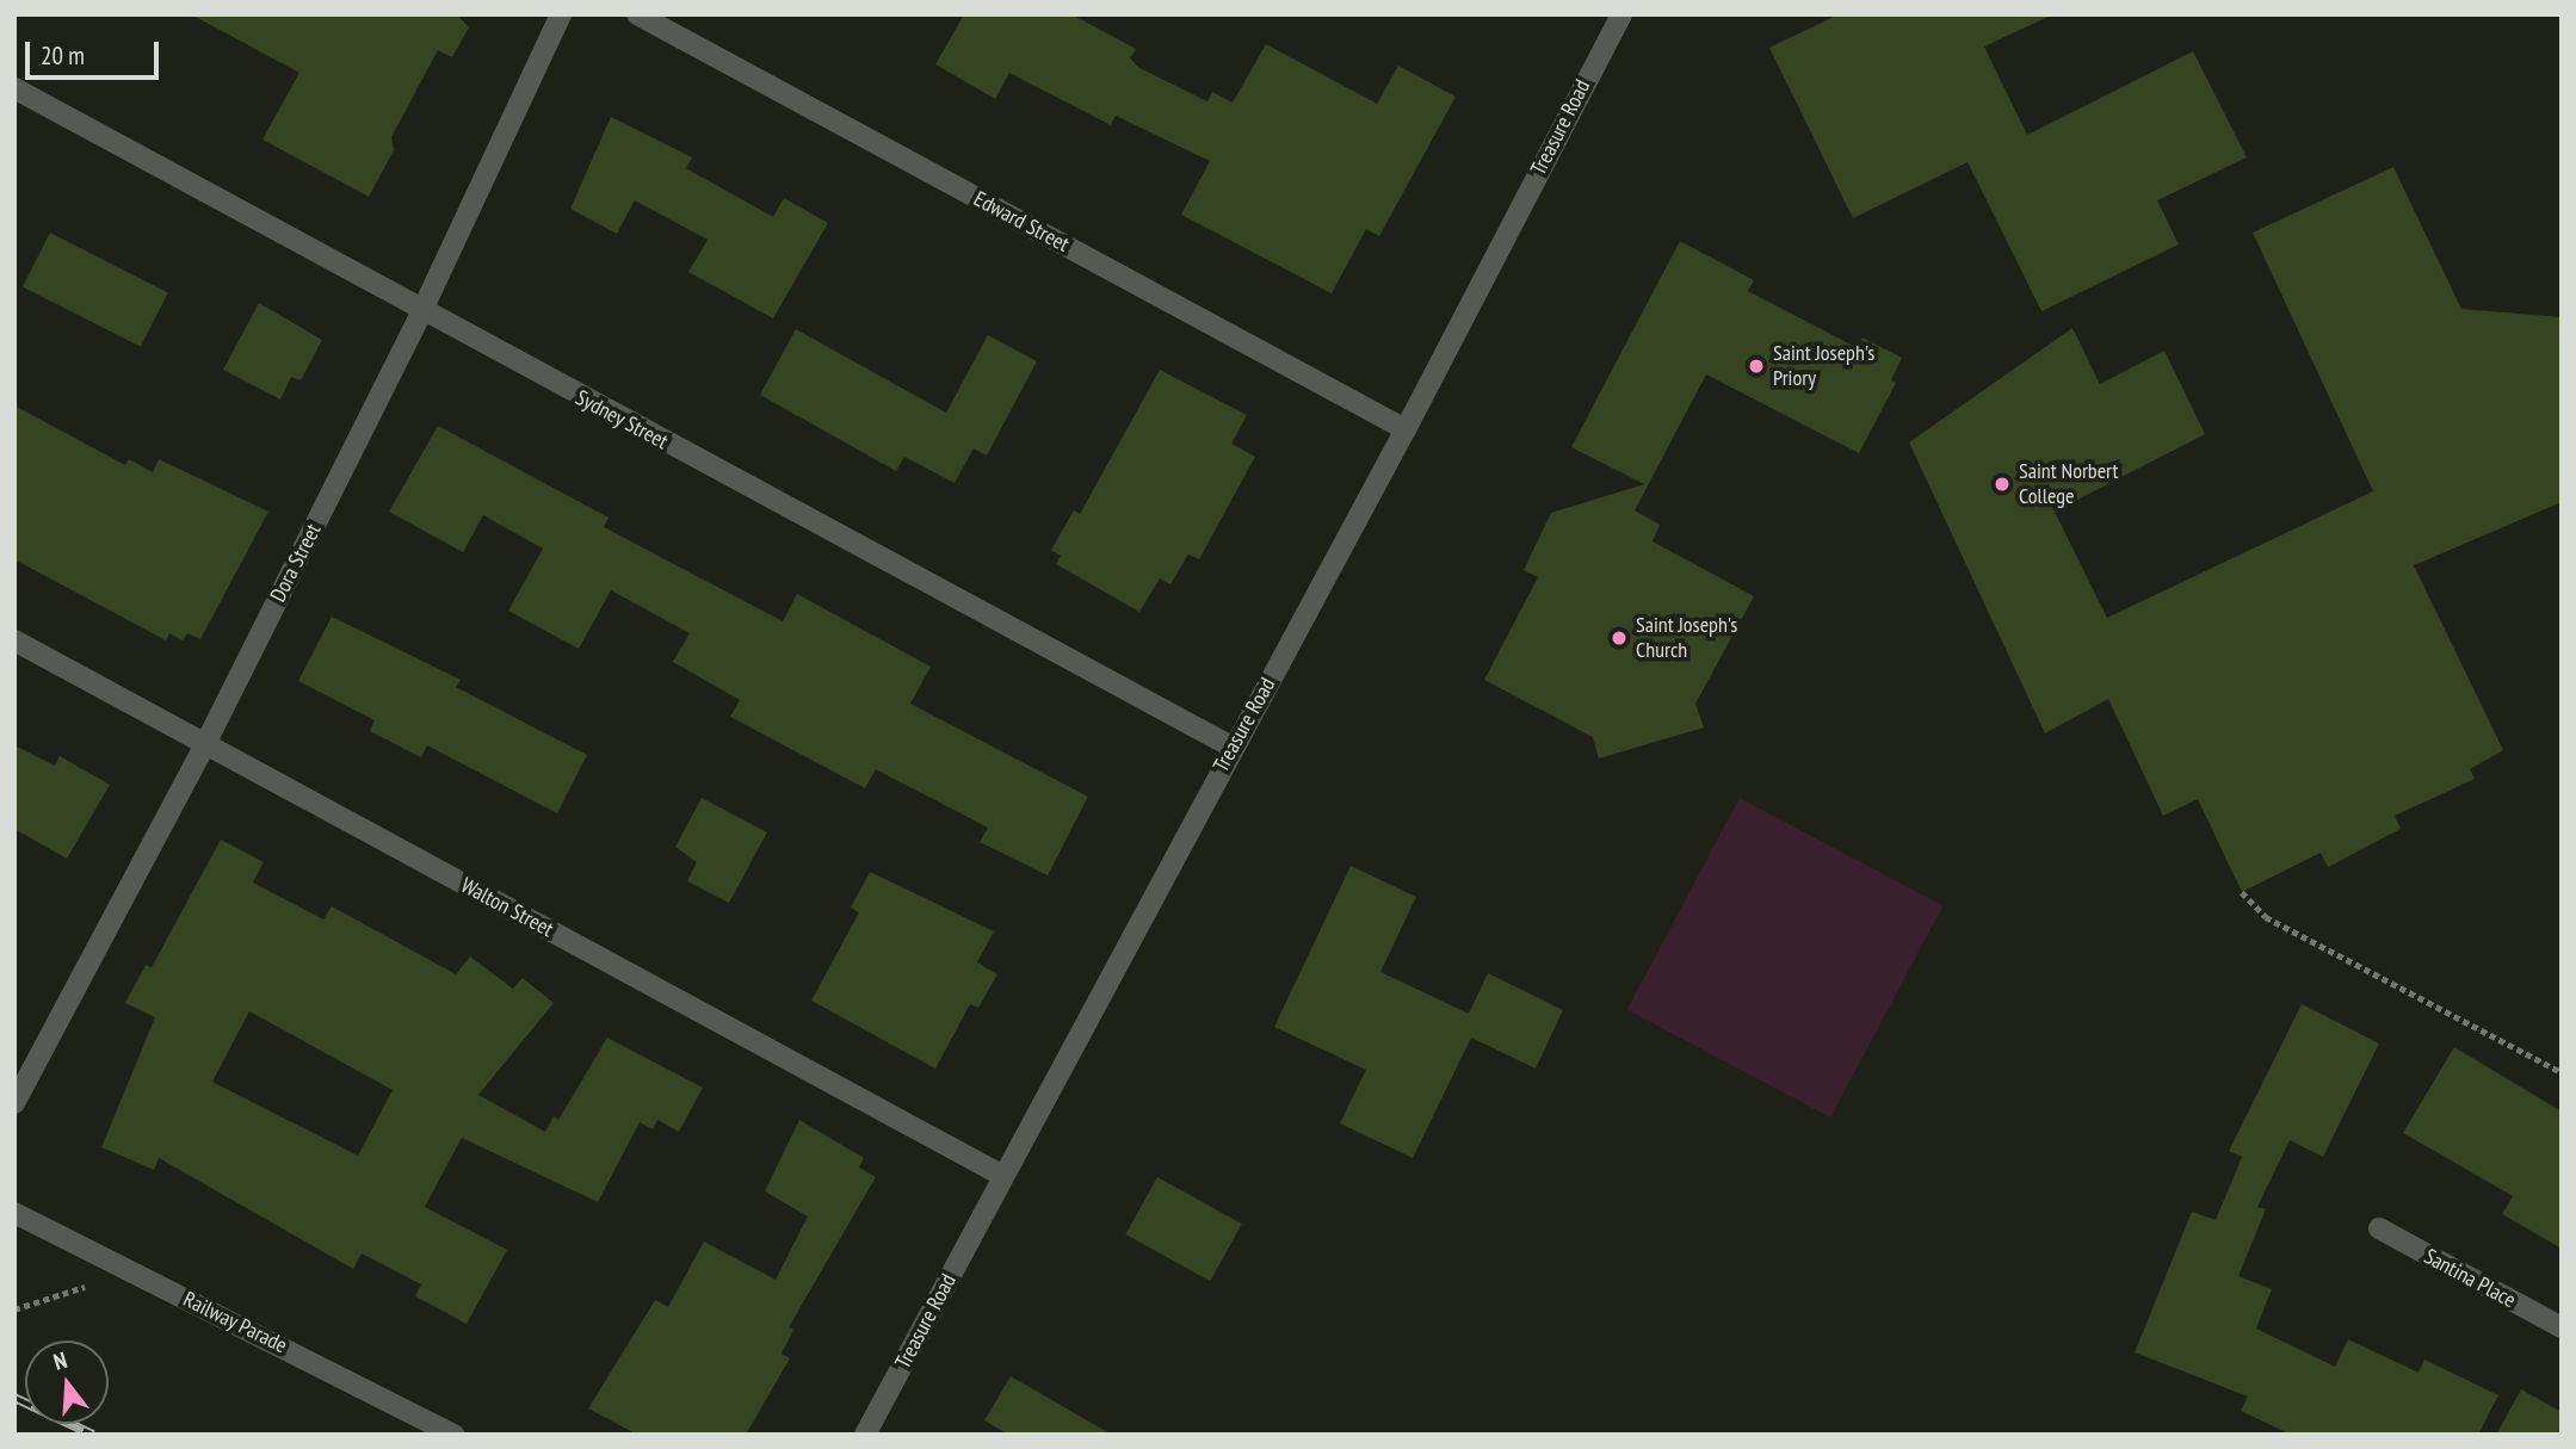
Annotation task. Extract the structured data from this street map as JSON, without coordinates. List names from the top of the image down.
{
  "streets": {
    "street": [
      "Treasure Road",
      "Edward Street",
      "Sydney Street",
      "Dora Street",
      "Walton Street",
      "Santina Place",
      "Railway Parade"
    ]
  },
  "crossings": [
    ["Treasure Road", "Edward Street"],
    ["Treasure Road", "Sydney Street"],
    ["Treasure Road", "Walton Street"],
    ["Sydney Street", "Dora Street"],
    ["Dora Street", "Walton Street"]
  ],
  "places": ["Saint Joseph's Priory", "Saint Norbert College", "Saint Joseph's Church"],
  "scale_bar": "20 m",
  "north": "top"
}
